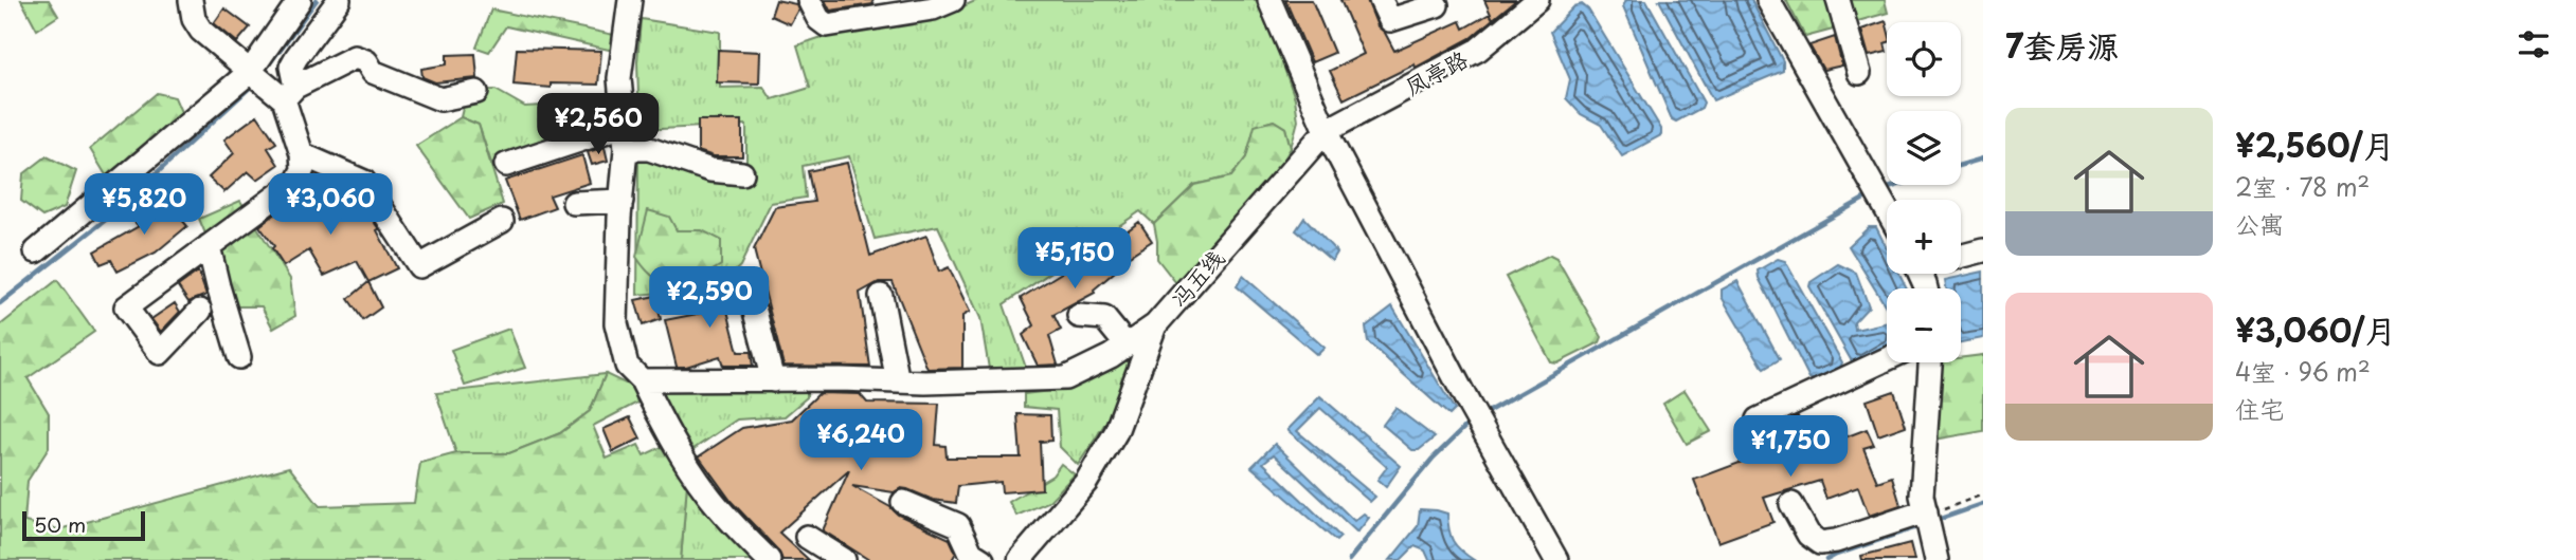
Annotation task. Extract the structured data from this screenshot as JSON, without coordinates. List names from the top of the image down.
{
  "streets": {
    "street": ["凤亭路", "冯五线"]
  },
  "crossings": [
    ["凤亭路", "冯五线"]
  ],
  "scale_bar": "50 m",
  "page": {
    "heading": "7套房源",
    "map_buttons": ["+", "−"],
    "list": [
      {
        "name": "¥2,560/月",
        "note": "2室 · 78 m² · 公寓"
      },
      {
        "name": "¥3,060/月",
        "note": "4室 · 96 m² · 住宅"
      }
    ],
    "price": [
      "¥2,560",
      "¥5,820",
      "¥3,060",
      "¥5,150",
      "¥2,590",
      "¥6,240",
      "¥1,750"
    ],
    "scale": "50 m"
  }
}
